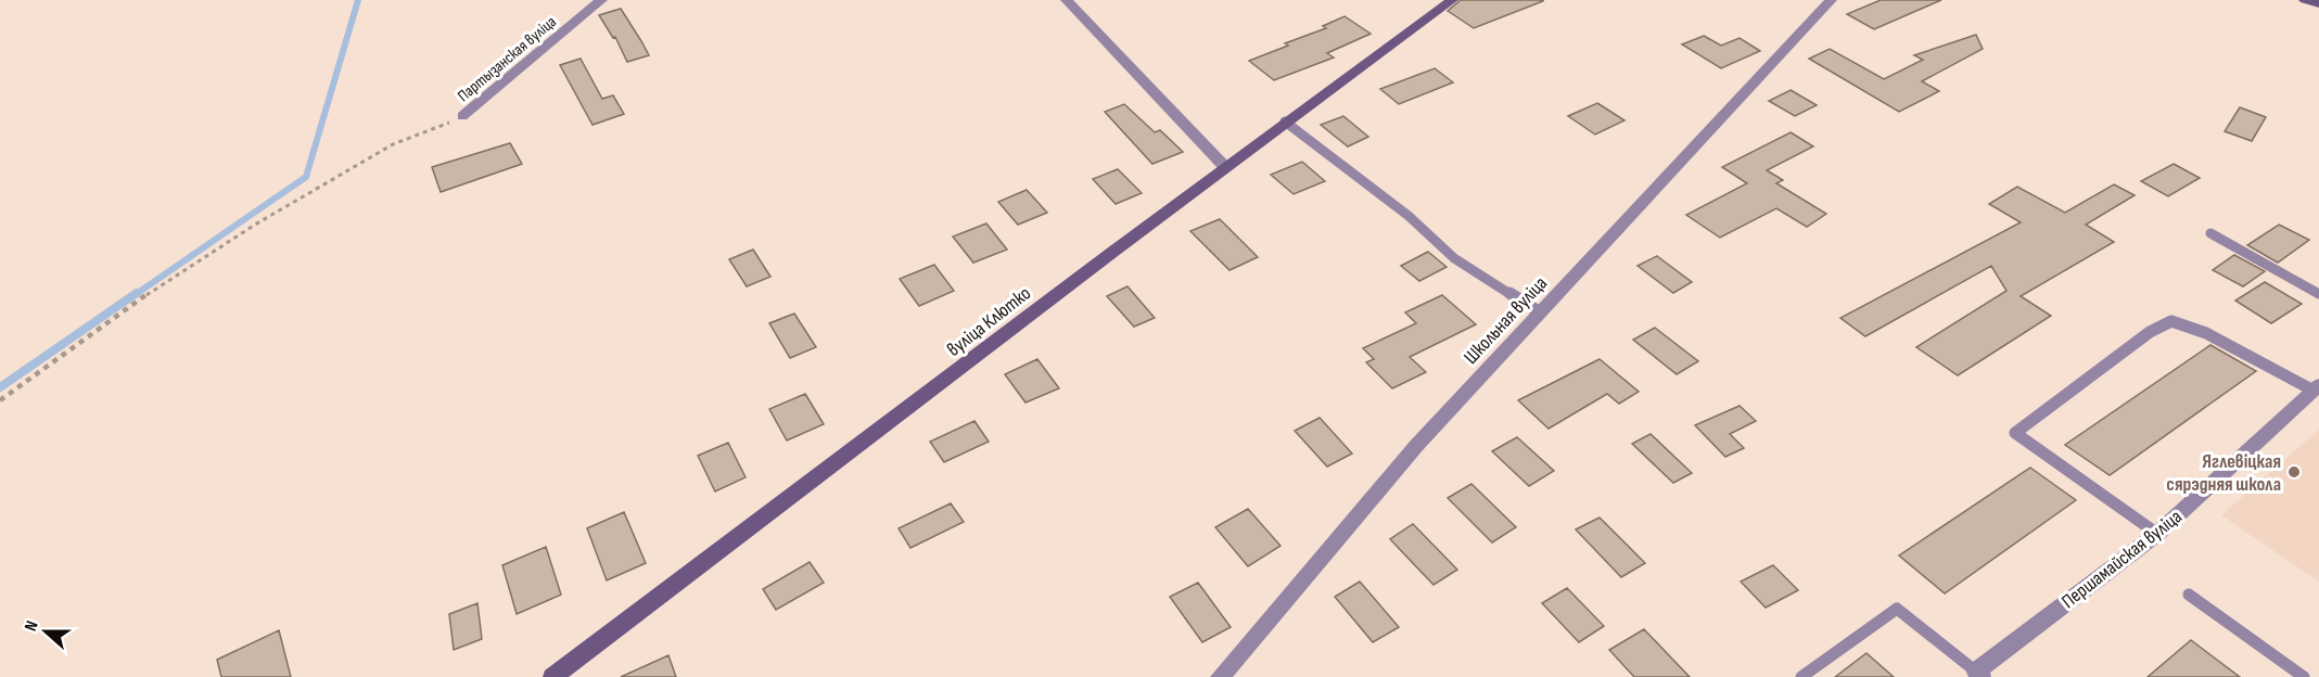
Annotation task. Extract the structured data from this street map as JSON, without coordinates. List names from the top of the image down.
{
  "streets": {
    "street": [
      "Партызанская вуліца",
      "Школьная вуліца",
      "вуліца Клютко",
      "Першамайская вуліца"
    ]
  },
  "places": ["Яглевіцкая сярэдняя школа"],
  "north": "left"
}
